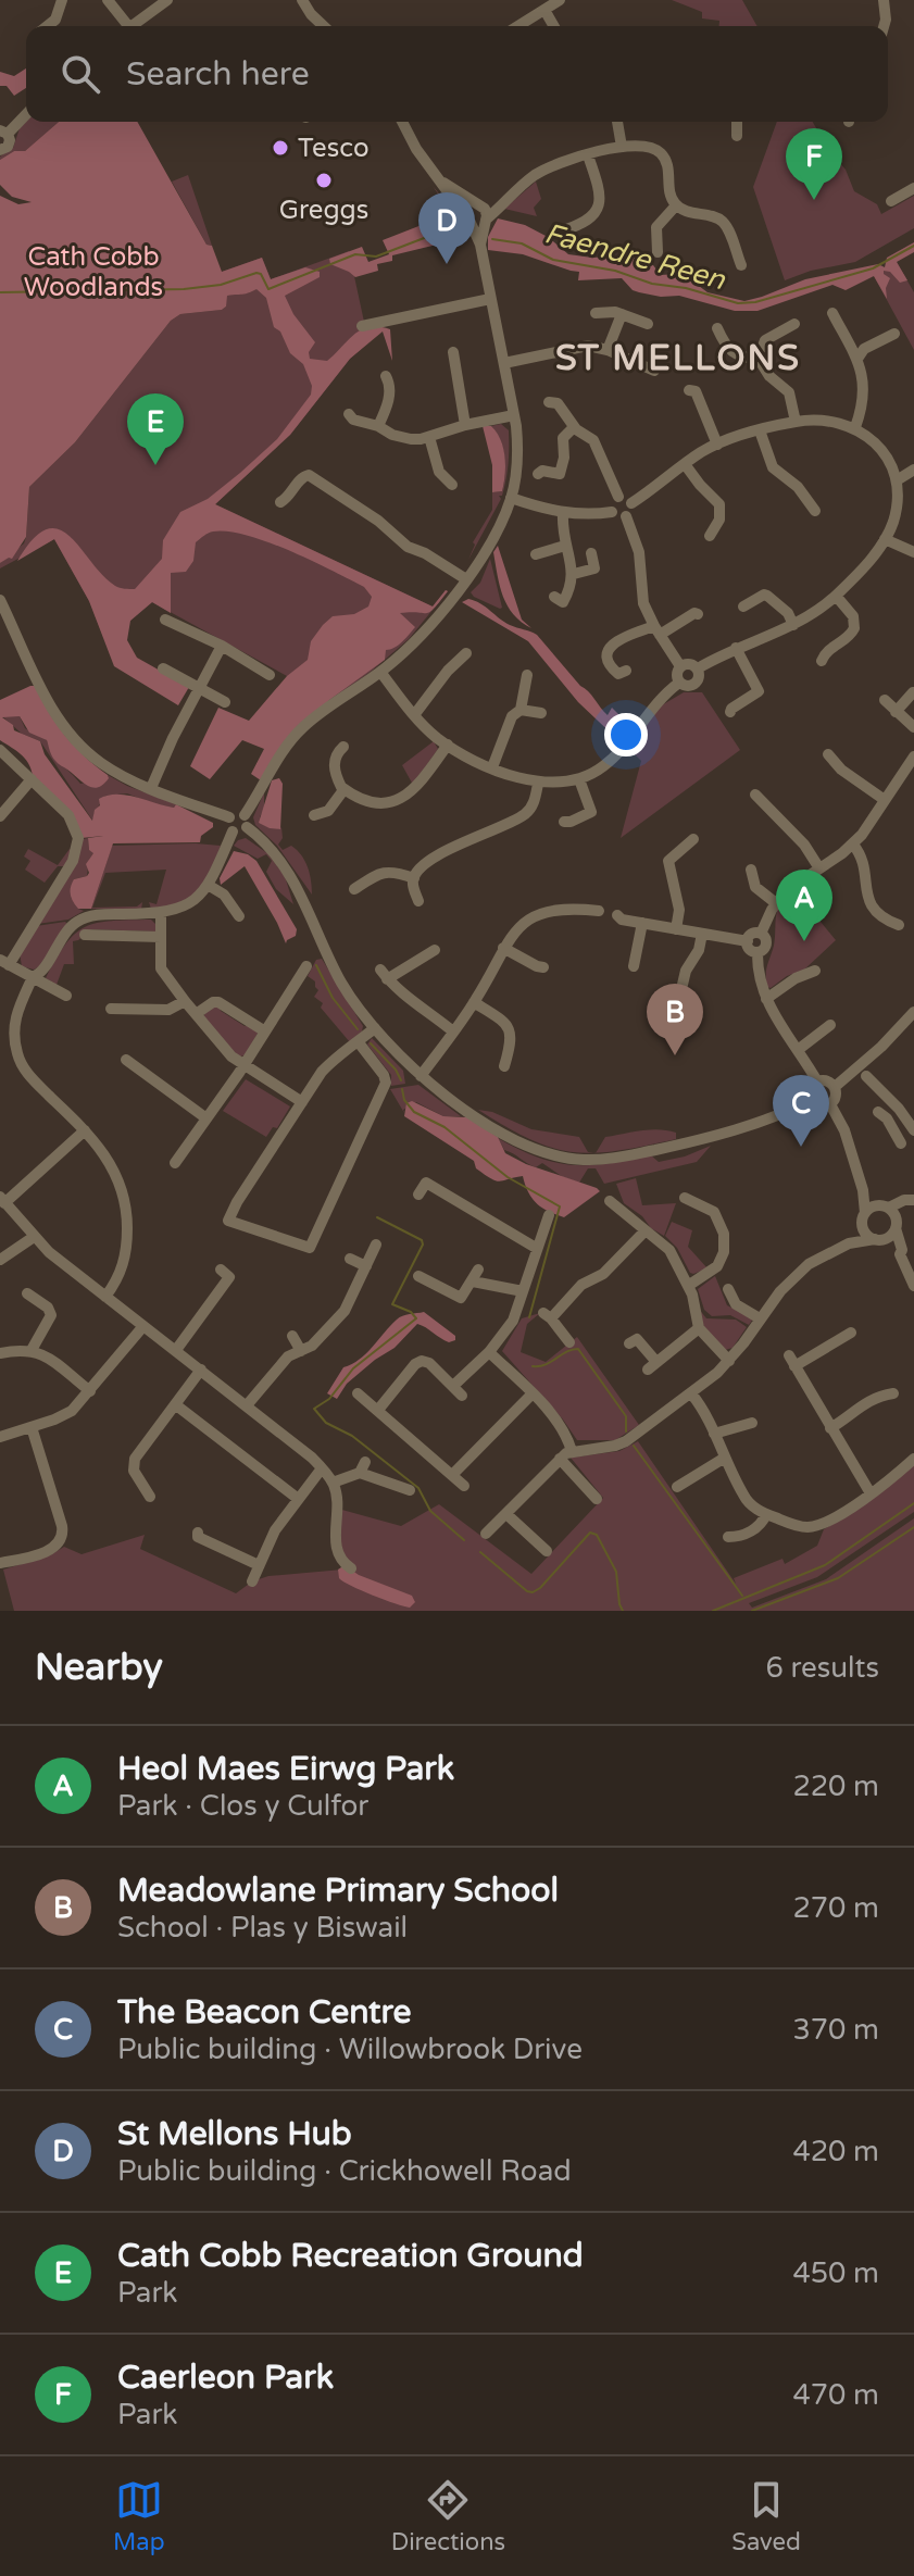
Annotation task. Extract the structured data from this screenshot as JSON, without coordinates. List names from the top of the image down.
{
  "districts": ["ST MELLONS"],
  "water": ["Faendre Reen"],
  "parks": ["Cath Cobb Woodlands"],
  "places": ["Tesco", "Greggs"],
  "page": {
    "search": "Search here",
    "pins": [
      "F",
      "D",
      "E",
      "A",
      "B",
      "C"
    ],
    "heading": ["Nearby", "6 results"],
    "list": [
      {
        "mark": "A",
        "name": "Heol Maes Eirwg Park",
        "note": "Park · Clos y Culfor",
        "value": "220 m"
      },
      {
        "mark": "B",
        "name": "Meadowlane Primary School",
        "note": "School · Plas y Biswail",
        "value": "270 m"
      },
      {
        "mark": "C",
        "name": "The Beacon Centre",
        "note": "Public building · Willowbrook Drive",
        "value": "370 m"
      },
      {
        "mark": "D",
        "name": "St Mellons Hub",
        "note": "Public building · Crickhowell Road",
        "value": "420 m"
      },
      {
        "mark": "E",
        "name": "Cath Cobb Recreation Ground",
        "note": "Park",
        "value": "450 m"
      },
      {
        "mark": "F",
        "name": "Caerleon Park",
        "note": "Park",
        "value": "470 m"
      }
    ],
    "nav": ["Map", "Directions", "Saved"]
  }
}
